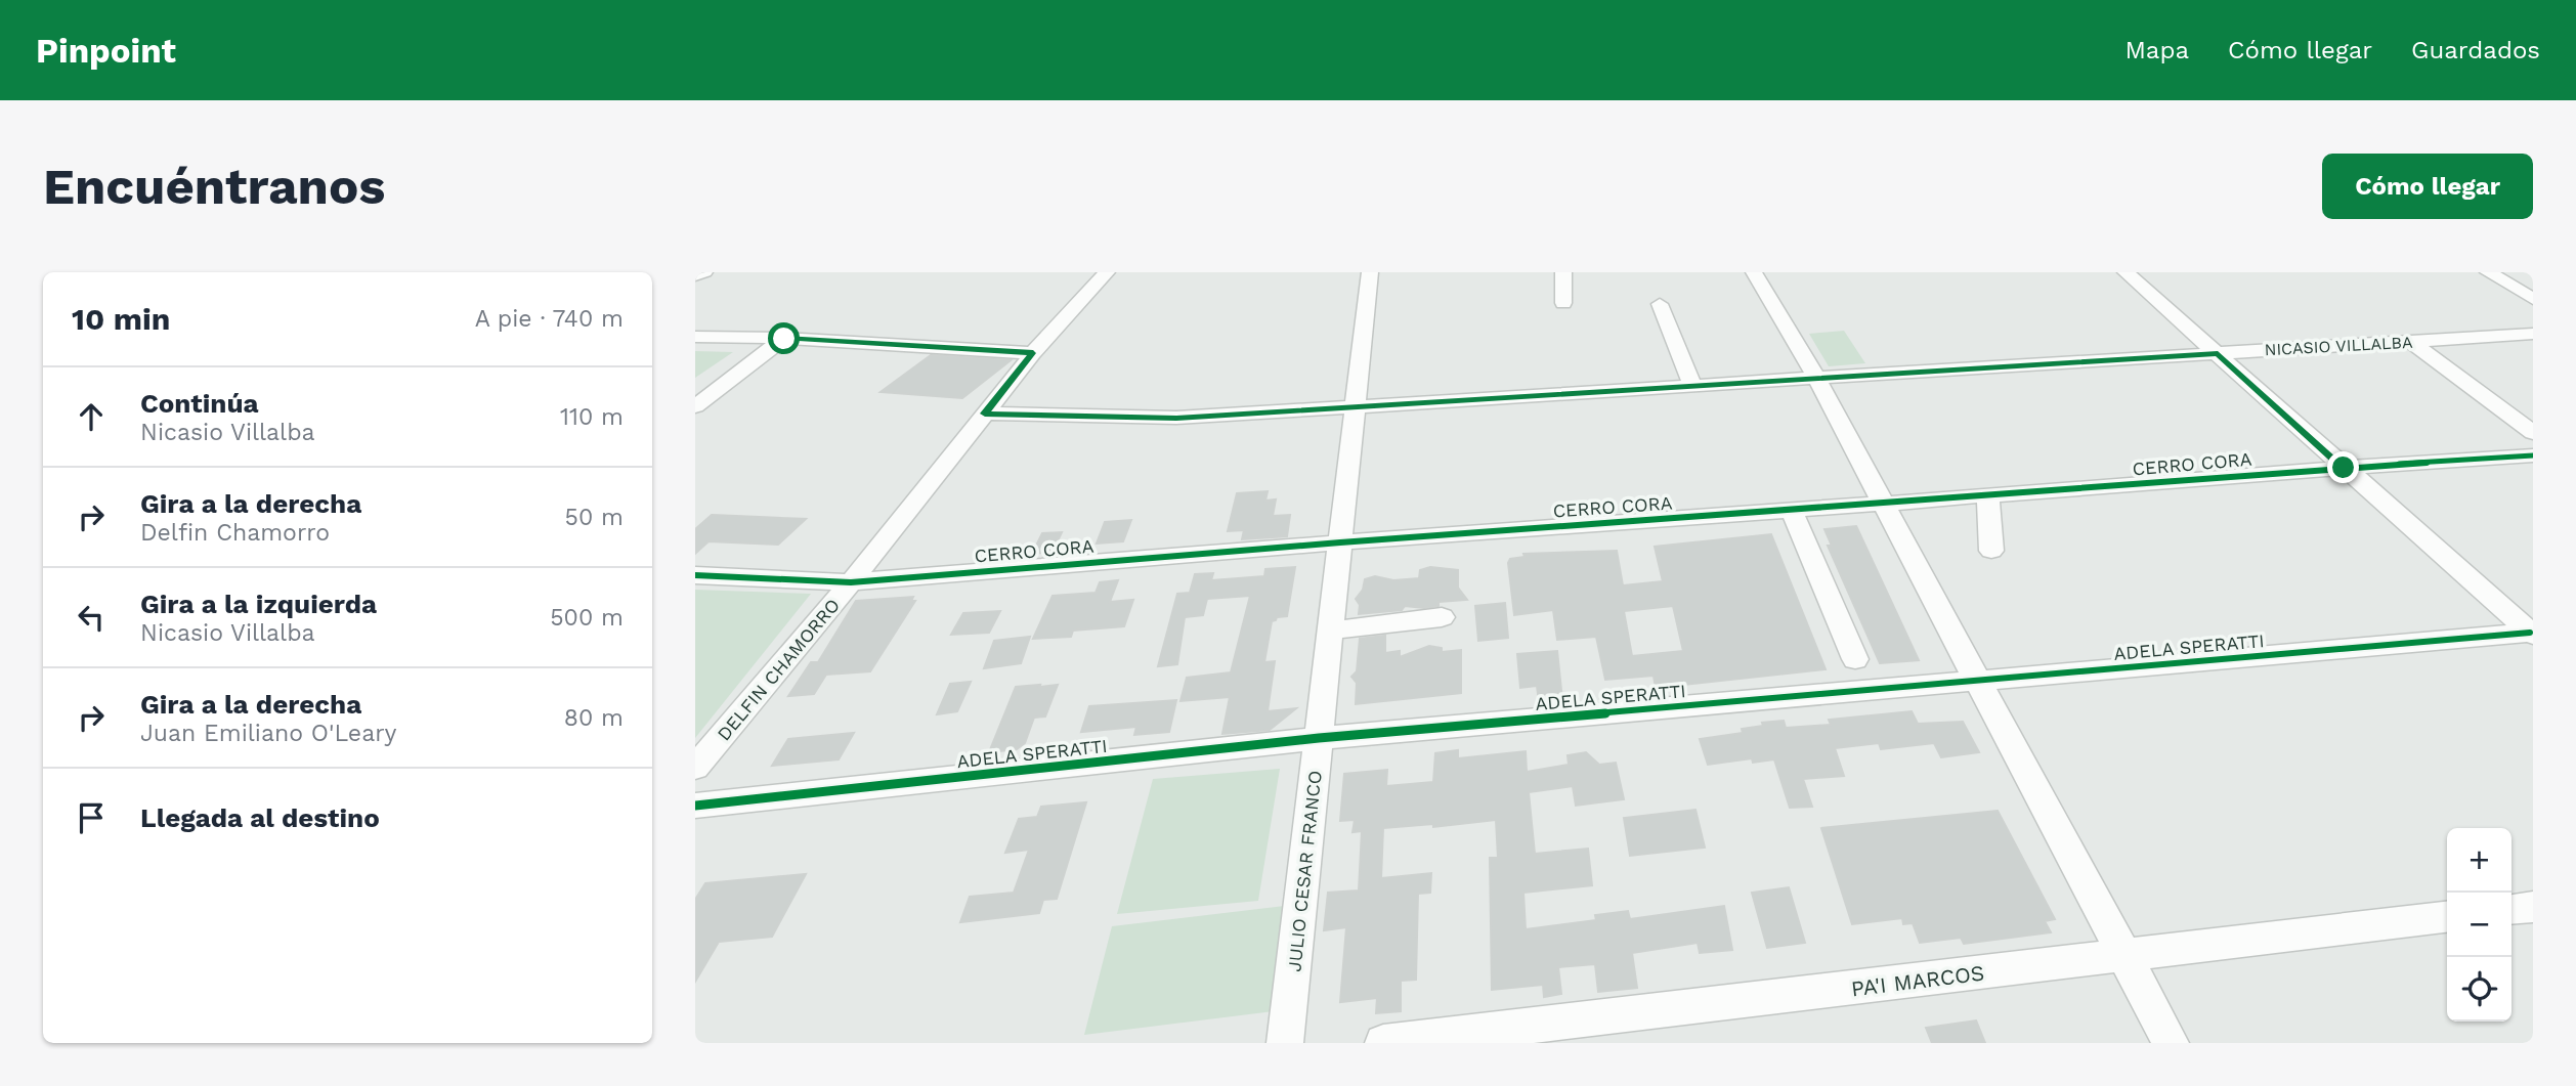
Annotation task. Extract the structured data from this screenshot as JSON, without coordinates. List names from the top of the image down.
{
  "streets": {
    "street": [
      "NICASIO VILLALBA",
      "CERRO CORA",
      "ADELA SPERATTI",
      "DELFIN CHAMORRO",
      "JULIO CESAR FRANCO",
      "PA'I MARCOS"
    ]
  },
  "crossings": [
    ["NICASIO VILLALBA", "DELFIN CHAMORRO"],
    ["NICASIO VILLALBA", "JULIO CESAR FRANCO"],
    ["CERRO CORA", "DELFIN CHAMORRO"],
    ["CERRO CORA", "JULIO CESAR FRANCO"],
    ["ADELA SPERATTI", "JULIO CESAR FRANCO"]
  ],
  "page": {
    "header": "Pinpoint",
    "nav": ["Mapa", "Cómo llegar", "Guardados"],
    "buttons": "Cómo llegar",
    "title": "Encuéntranos",
    "heading": ["10 min", "A pie · 740 m"],
    "list": [
      ["Continúa", "Nicasio Villalba", "110 m"],
      ["Gira a la derecha", "Delfin Chamorro", "50 m"],
      ["Gira a la izquierda", "Nicasio Villalba", "500 m"],
      ["Gira a la derecha", "Juan Emiliano O'Leary", "80 m"],
      "Llegada al destino"
    ],
    "map_buttons": ["+", "−"]
  }
}
